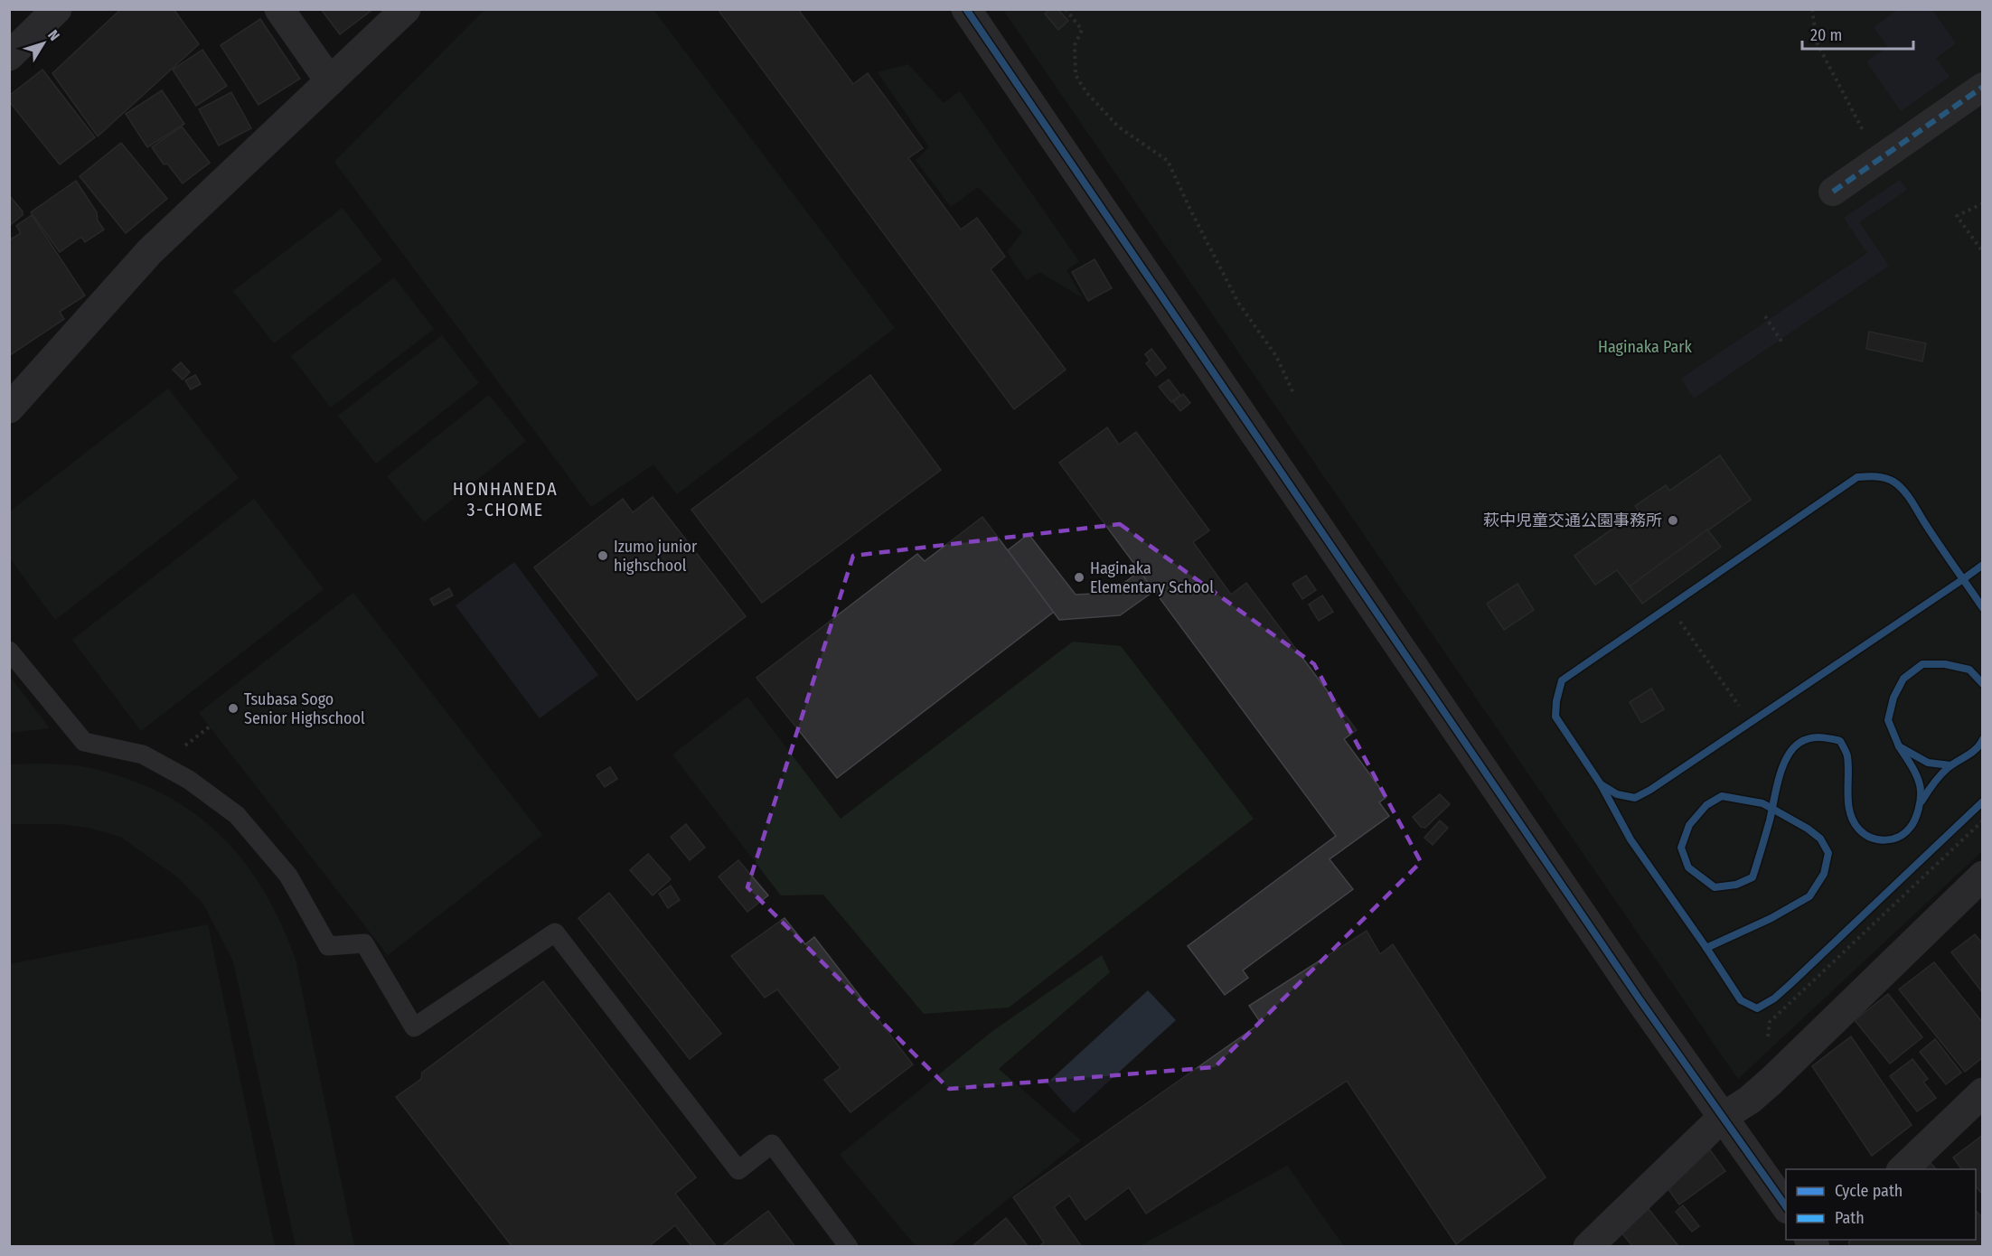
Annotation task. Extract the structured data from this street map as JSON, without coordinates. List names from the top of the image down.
{
  "districts": ["HONHANEDA 3-CHOME"],
  "parks": ["Haginaka Park"],
  "places": [
    "萩中児童交通公園事務所",
    "Izumo junior highschool",
    "Haginaka Elementary School",
    "Tsubasa Sogo Senior Highschool"
  ],
  "legend": ["Cycle path", "Path"],
  "scale_bar": "20 m",
  "north": "top right"
}
